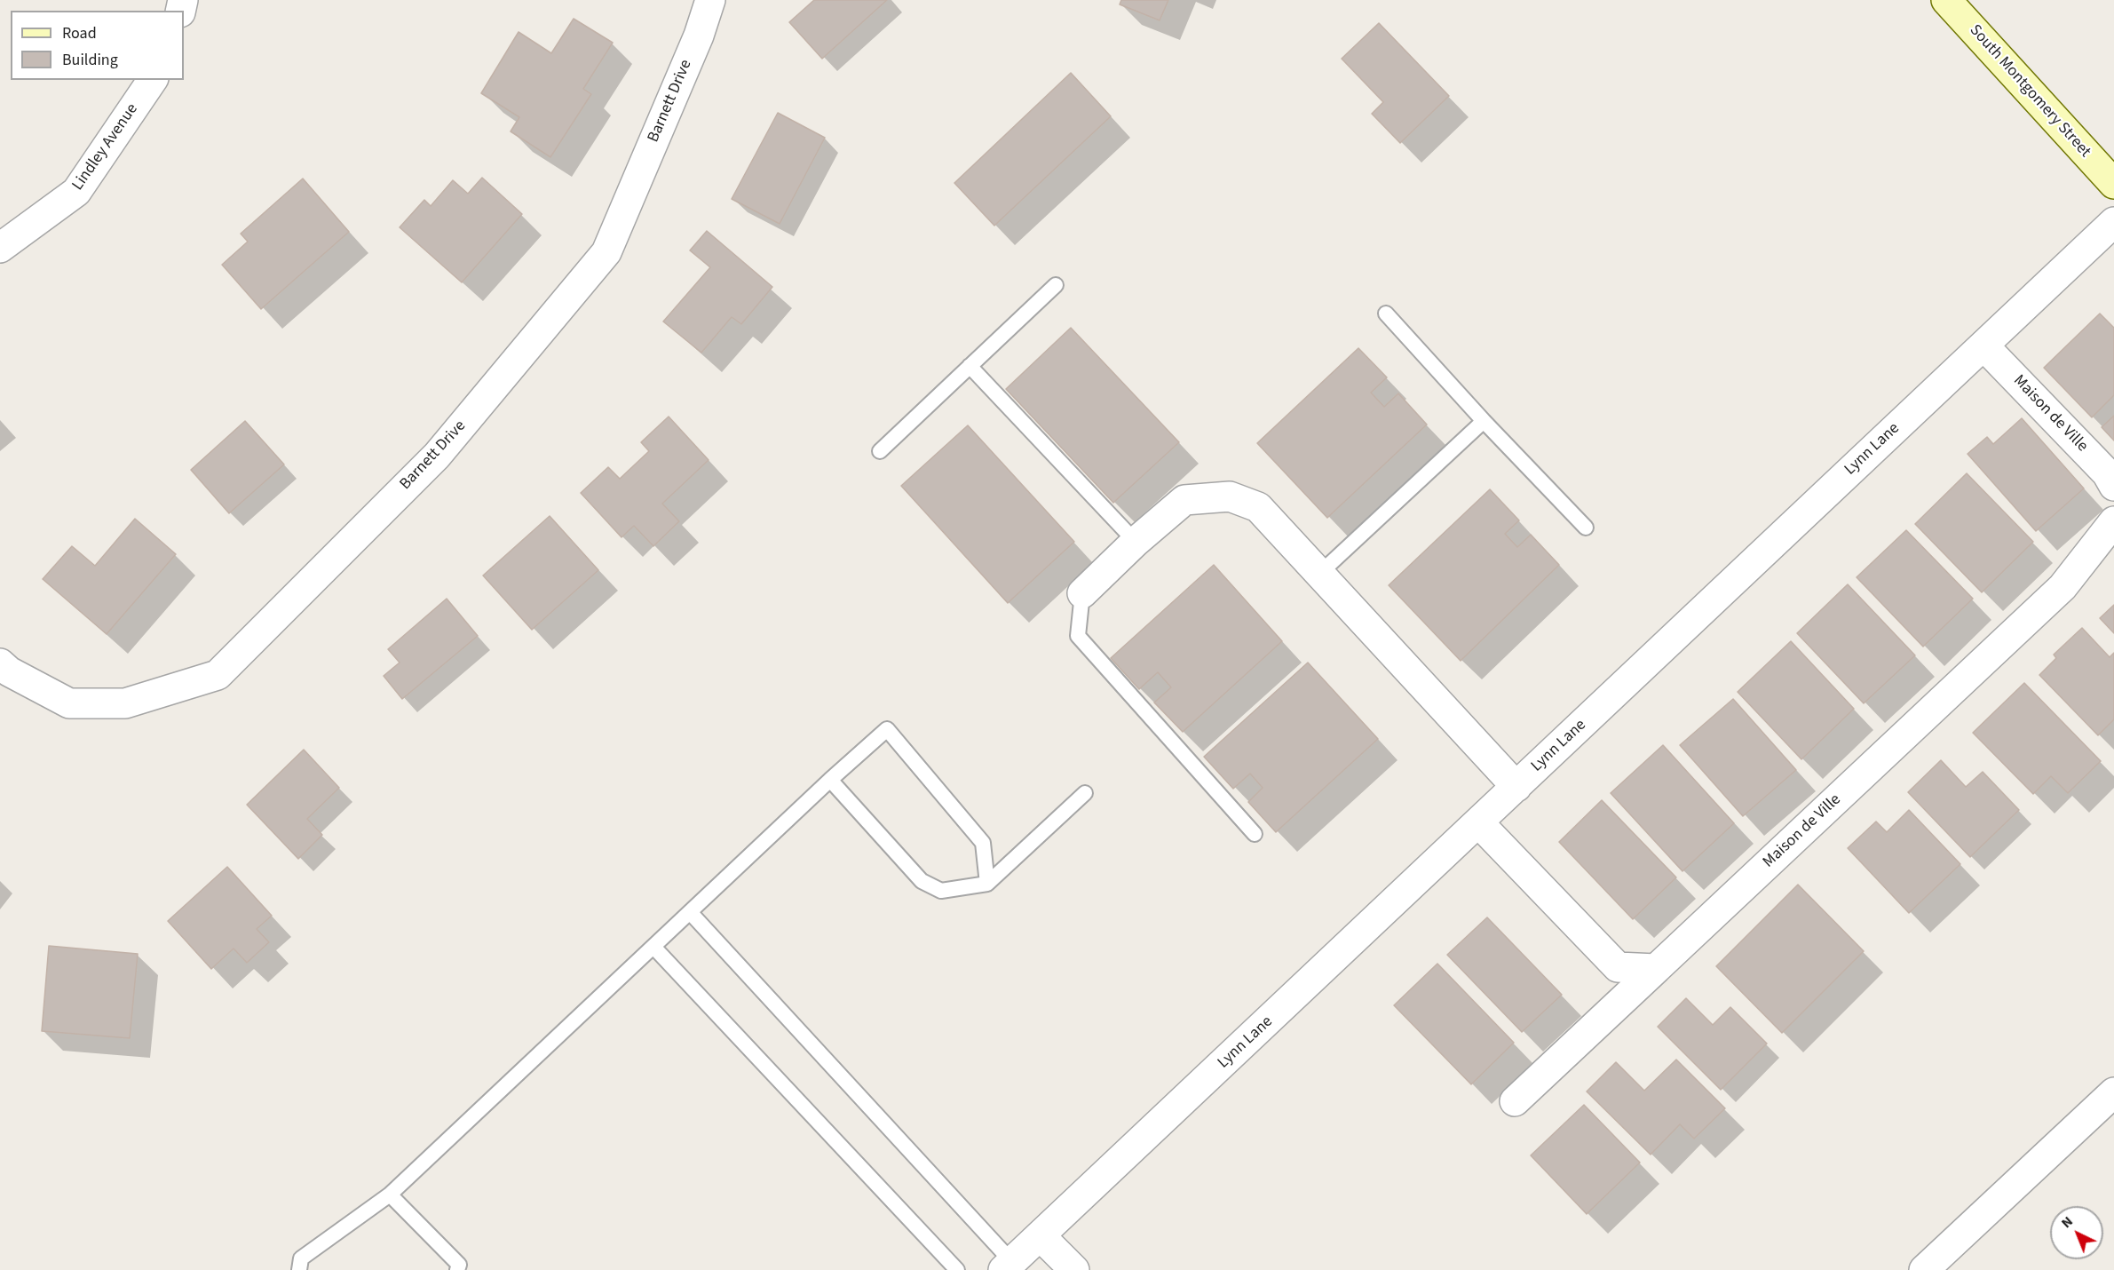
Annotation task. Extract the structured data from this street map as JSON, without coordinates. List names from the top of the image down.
{
  "streets": {
    "street": [
      "South Montgomery Street",
      "Barnett Drive",
      "Lindley Avenue",
      "Maison de Ville",
      "Lynn Lane"
    ]
  },
  "crossings": [
    ["Maison de Ville", "Lynn Lane"]
  ],
  "legend": ["Road", "Building"],
  "north": "top left"
}
